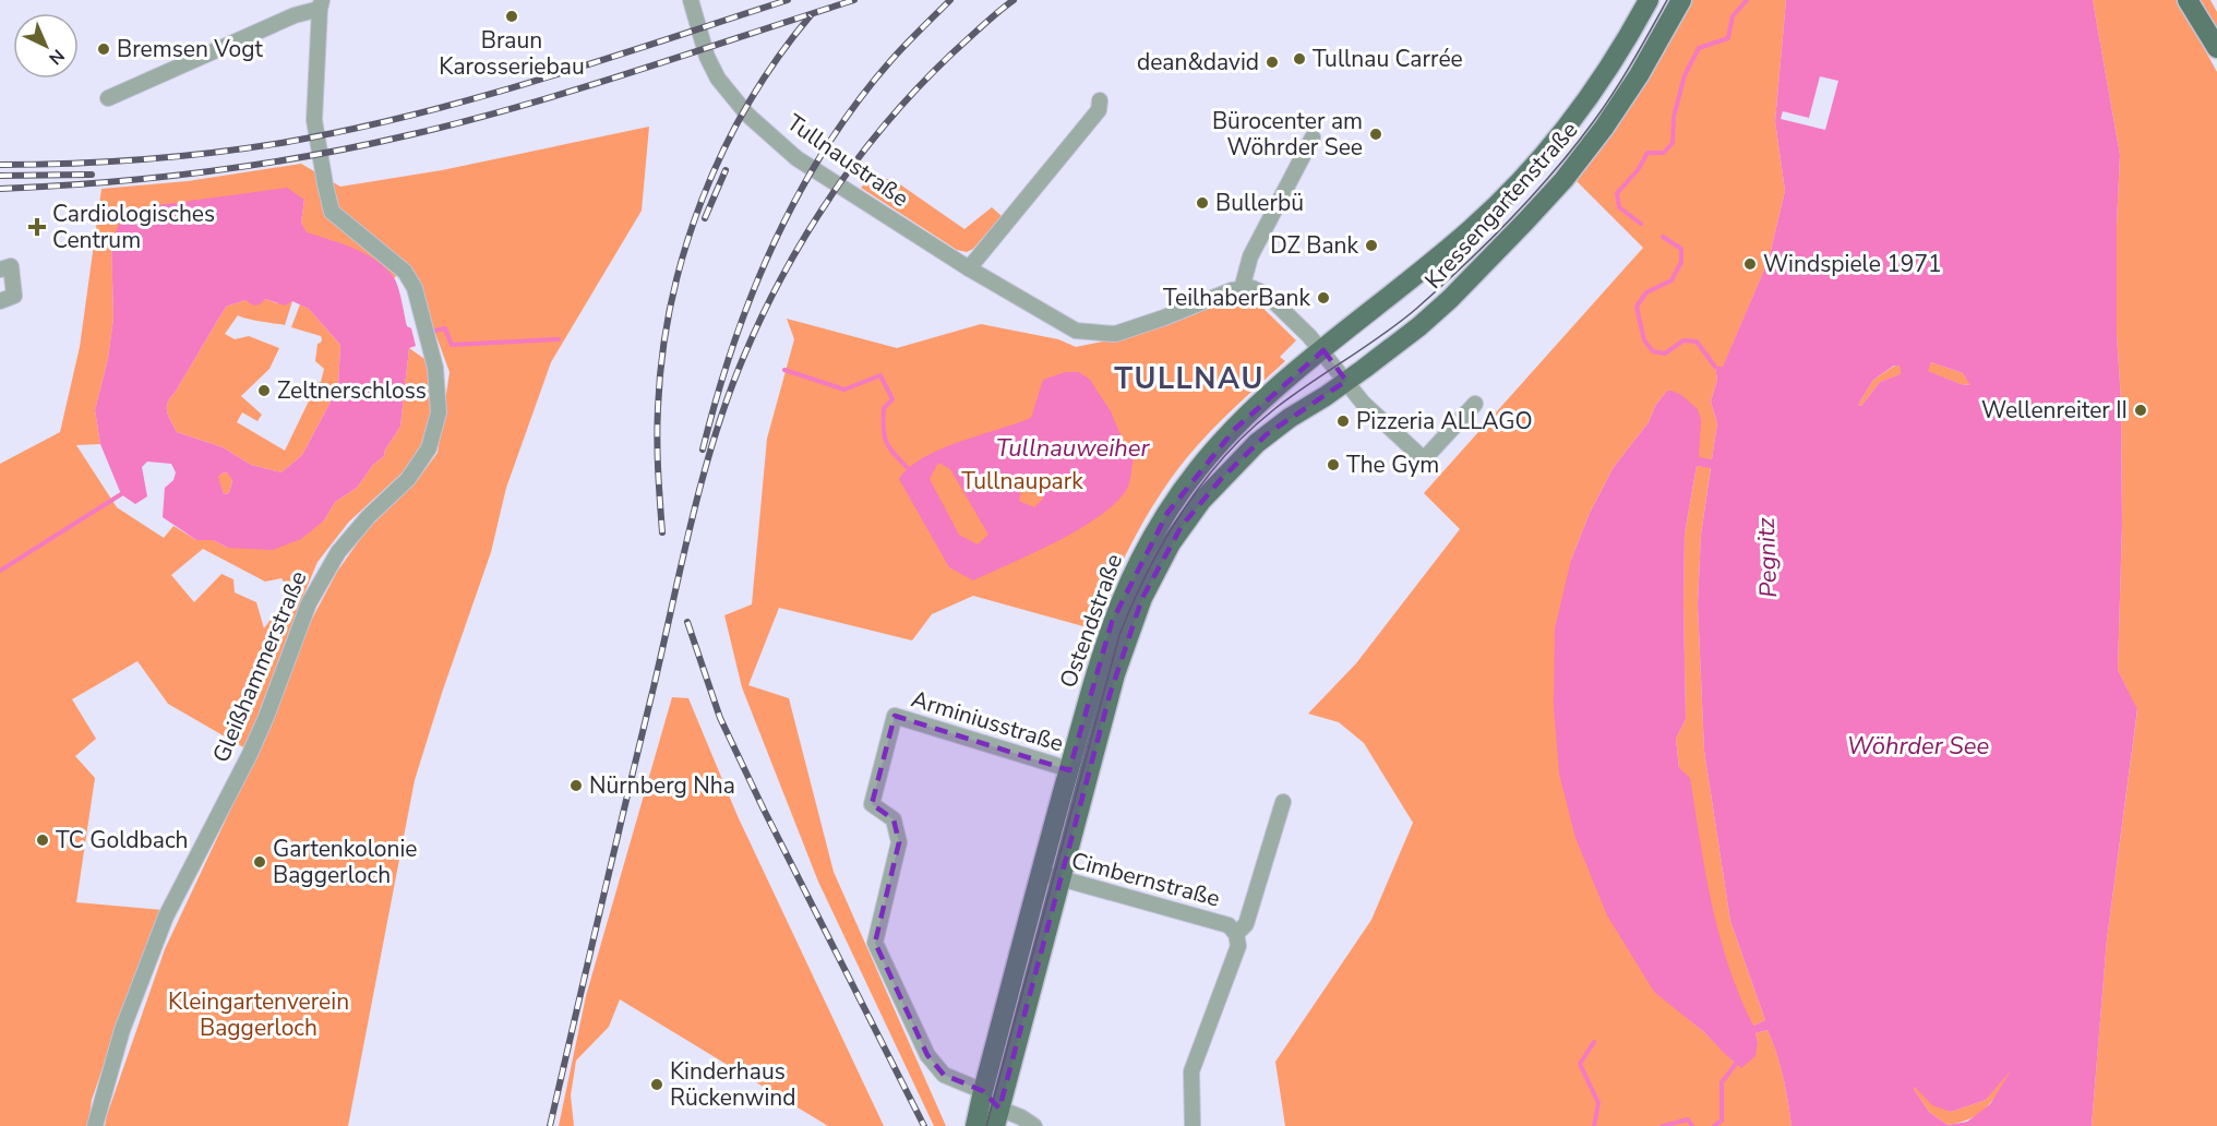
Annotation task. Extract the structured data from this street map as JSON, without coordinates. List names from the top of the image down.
{
  "streets": {
    "main road": ["Kressengartenstraße", "Ostendstraße"],
    "street": [
      "Tullnaustraße",
      "Gleißhammerstraße",
      "Arminiusstraße",
      "Cimbernstraße"
    ]
  },
  "crossings": [
    ["Kressengartenstraße", "Ostendstraße"],
    ["Ostendstraße", "Arminiusstraße"],
    ["Ostendstraße", "Cimbernstraße"]
  ],
  "districts": ["TULLNAU"],
  "water": ["Tullnauweiher", "Pegnitz", "Wöhrder See"],
  "parks": ["Tullnaupark", "Kleingartenverein Baggerloch"],
  "places": {
    "other": [
      "Braun Karosseriebau",
      "Bremsen Vogt",
      "Tullnau Carrée",
      "dean&david",
      "Bürocenter am Wöhrder See",
      "Bullerbü",
      "DZ Bank",
      "Windspiele 1971",
      "TeilhaberBank",
      "Zeltnerschloss",
      "Wellenreiter II",
      "Pizzeria ALLAGO",
      "The Gym",
      "Nürnberg Nha",
      "TC Goldbach",
      "Gartenkolonie Baggerloch",
      "Kinderhaus Rückenwind"
    ],
    "health": ["Cardiologisches Centrum"]
  },
  "north": "bottom right"
}
